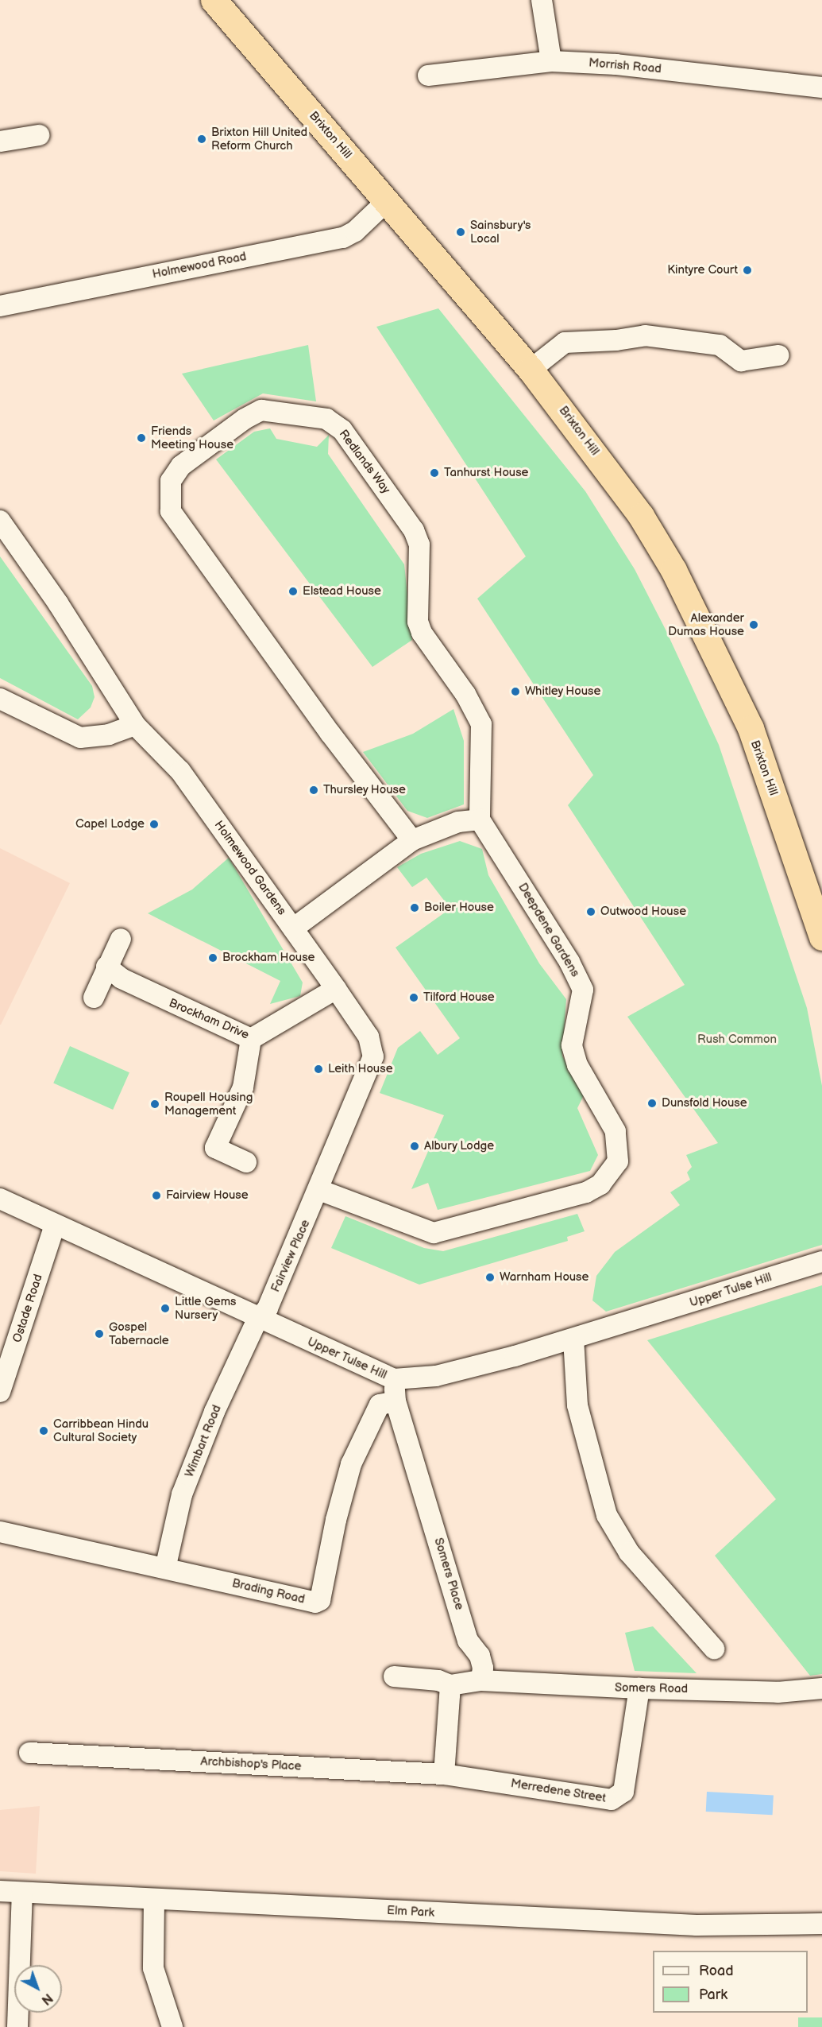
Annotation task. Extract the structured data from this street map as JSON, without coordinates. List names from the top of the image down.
{
  "streets": {
    "highway": ["Brixton Hill"],
    "street": [
      "Morrish Road",
      "Holmewood Road",
      "Redlands Way",
      "Holmewood Gardens",
      "Deepdene Gardens",
      "Brockham Drive",
      "Fairview Place",
      "Upper Tulse Hill",
      "Ostade Road",
      "Wimbart Road",
      "Somers Place",
      "Brading Road",
      "Somers Road",
      "Archbishop's Place",
      "Merredene Street",
      "Elm Park"
    ]
  },
  "crossings": [
    ["Brixton Hill", "Holmewood Road"],
    ["Redlands Way", "Deepdene Gardens"],
    ["Holmewood Gardens", "Brockham Drive"],
    ["Holmewood Gardens", "Fairview Place"],
    ["Deepdene Gardens", "Fairview Place"],
    ["Fairview Place", "Upper Tulse Hill"],
    ["Fairview Place", "Wimbart Road"],
    ["Upper Tulse Hill", "Ostade Road"],
    ["Upper Tulse Hill", "Wimbart Road"],
    ["Upper Tulse Hill", "Somers Place"],
    ["Wimbart Road", "Brading Road"],
    ["Somers Place", "Brading Road"],
    ["Somers Place", "Somers Road"],
    ["Somers Road", "Merredene Street"],
    ["Archbishop's Place", "Merredene Street"]
  ],
  "parks": ["Rush Common"],
  "places": [
    "Brixton Hill United Reform Church",
    "Sainsbury's Local",
    "Kintyre Court",
    "Friends Meeting House",
    "Tanhurst House",
    "Elstead House",
    "Alexander Dumas House",
    "Whitley House",
    "Thursley House",
    "Capel Lodge",
    "Boiler House",
    "Outwood House",
    "Brockham House",
    "Tilford House",
    "Leith House",
    "Dunsfold House",
    "Roupell Housing Management",
    "Albury Lodge",
    "Fairview House",
    "Warnham House",
    "Little Gems Nursery",
    "Gospel Tabernacle",
    "Carribbean Hindu Cultural Society"
  ],
  "legend": ["Road", "Park"],
  "north": "bottom right"
}
